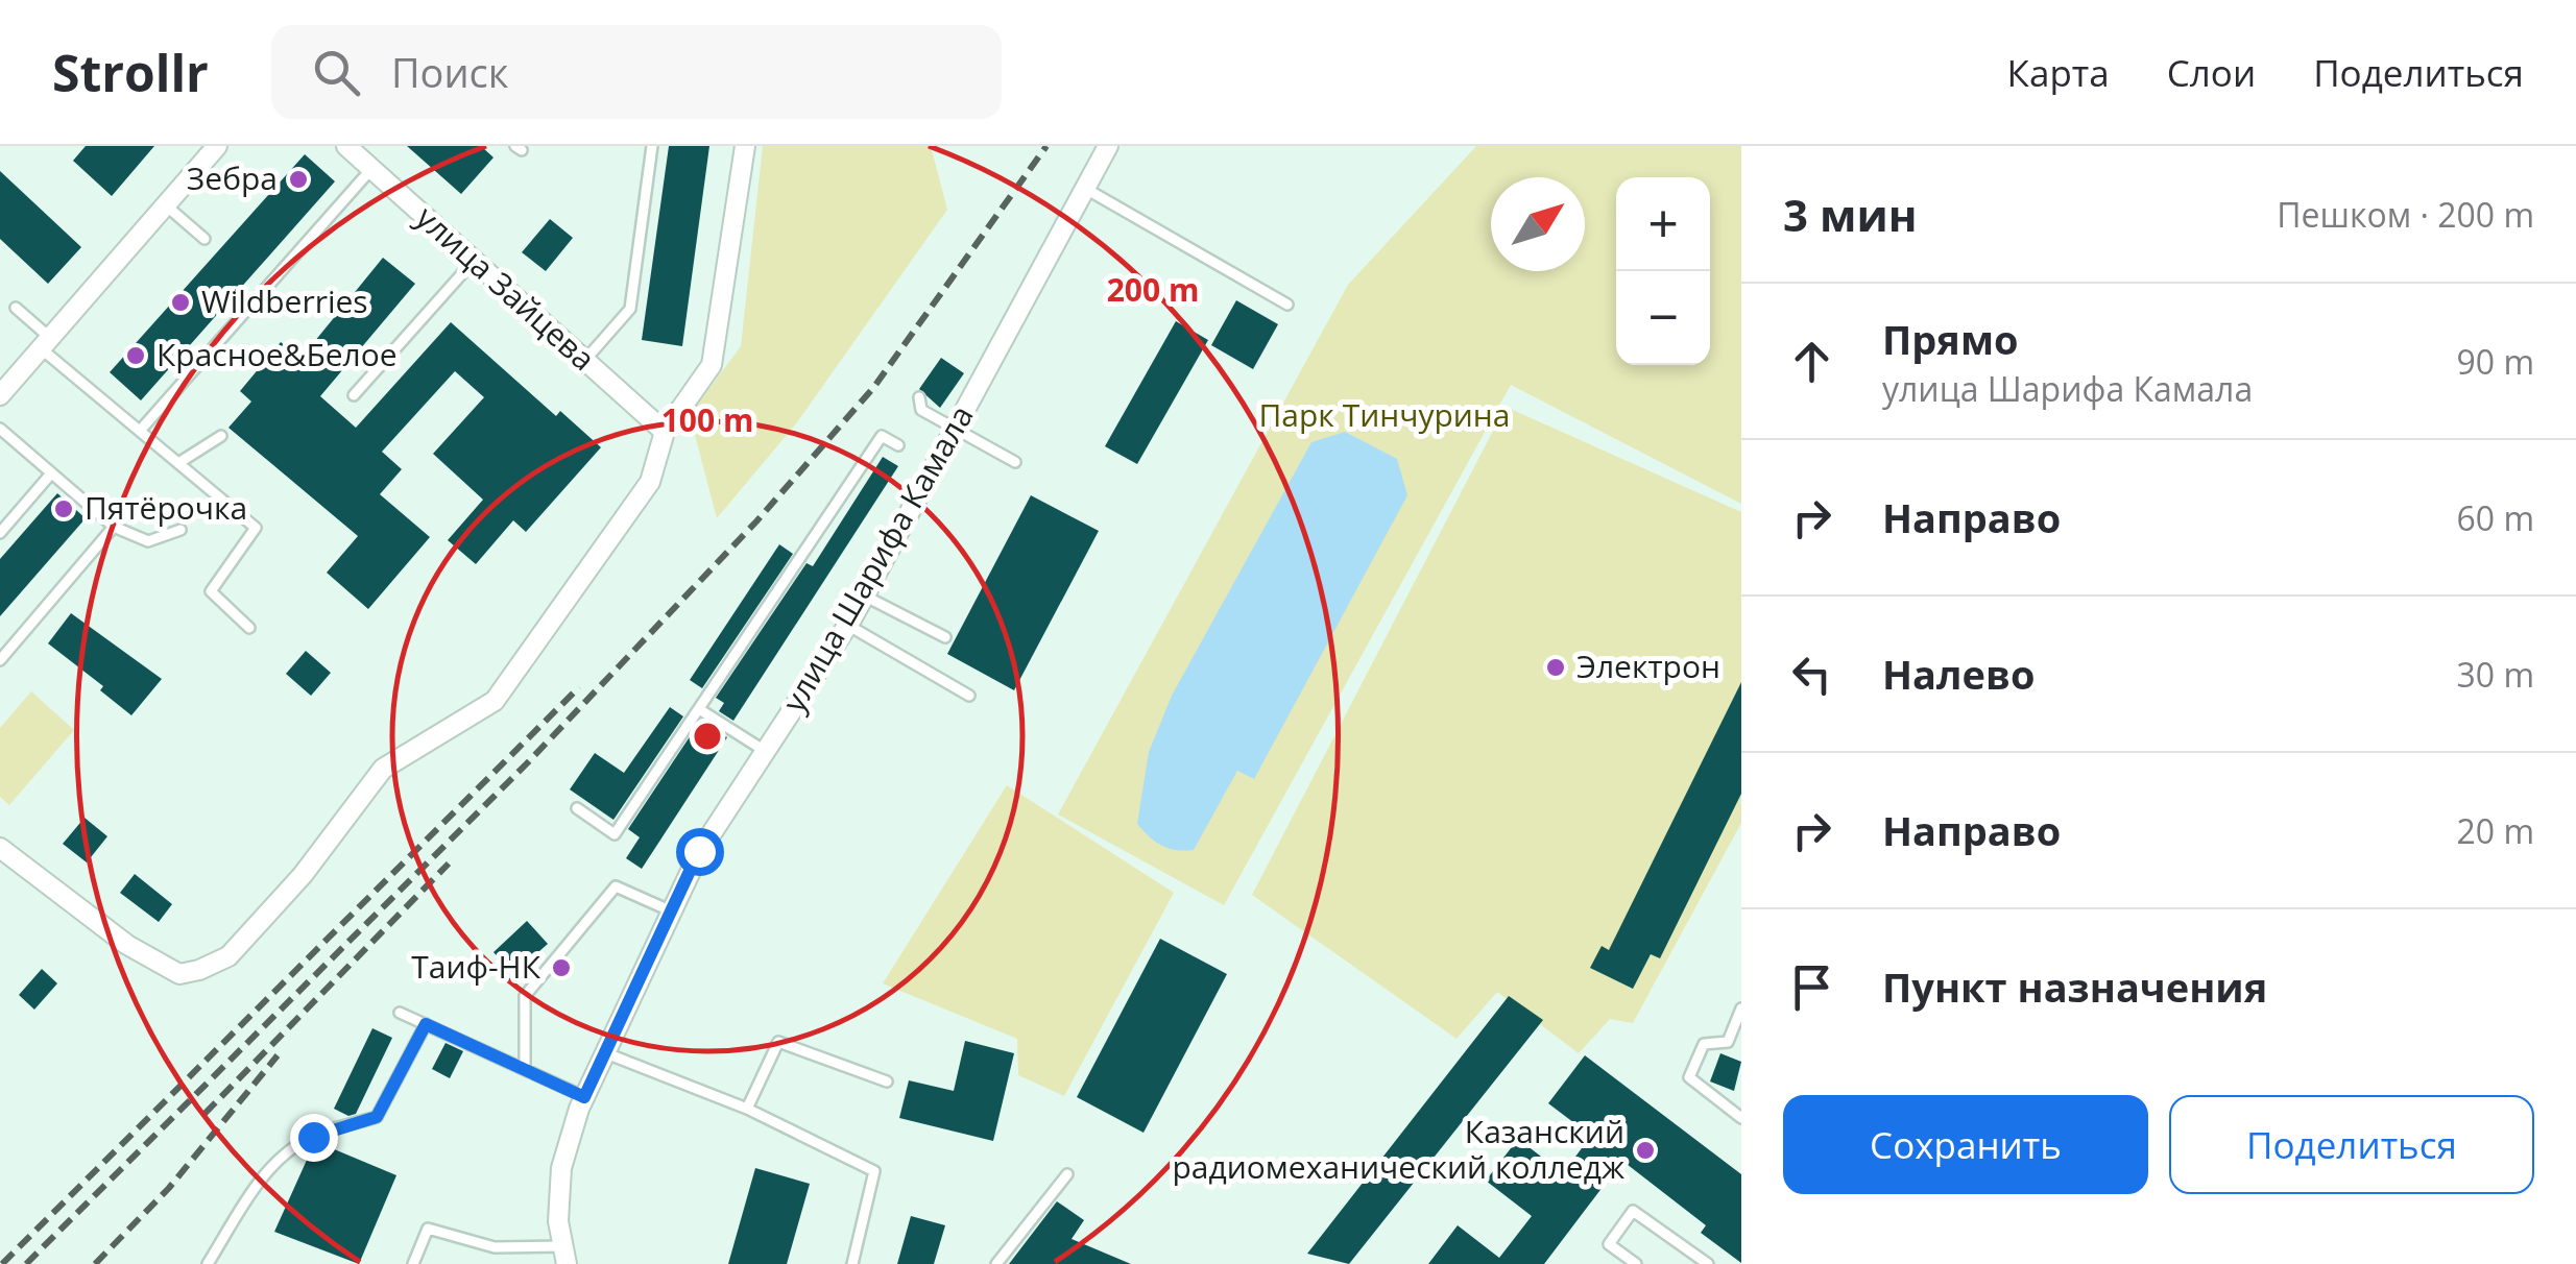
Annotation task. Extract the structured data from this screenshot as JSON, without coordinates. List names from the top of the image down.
{
  "streets": {
    "street": ["улица Зайцева", "улица Шарифа Камала"]
  },
  "parks": ["Парк Тинчурина"],
  "places": [
    "Зебра",
    "Wildberries",
    "Красное&Белое",
    "Пятёрочка",
    "Электрон",
    "Таиф-НК",
    "Казанский радиомеханический колледж"
  ],
  "north": "top right",
  "page": {
    "header": "Strollr",
    "search": "Поиск",
    "nav": ["Карта", "Слои", "Поделиться"],
    "heading": ["3 мин", "Пешком · 200 m"],
    "map_buttons": ["+", "−"],
    "list": [
      ["Прямо", "улица Шарифа Камала", "90 m"],
      ["Направо", "60 m"],
      ["Налево", "30 m"],
      ["Направо", "20 m"],
      "Пункт назначения"
    ],
    "buttons": ["Сохранить", "Поделиться"]
  },
  "rings": ["200 m", "100 m"]
}
